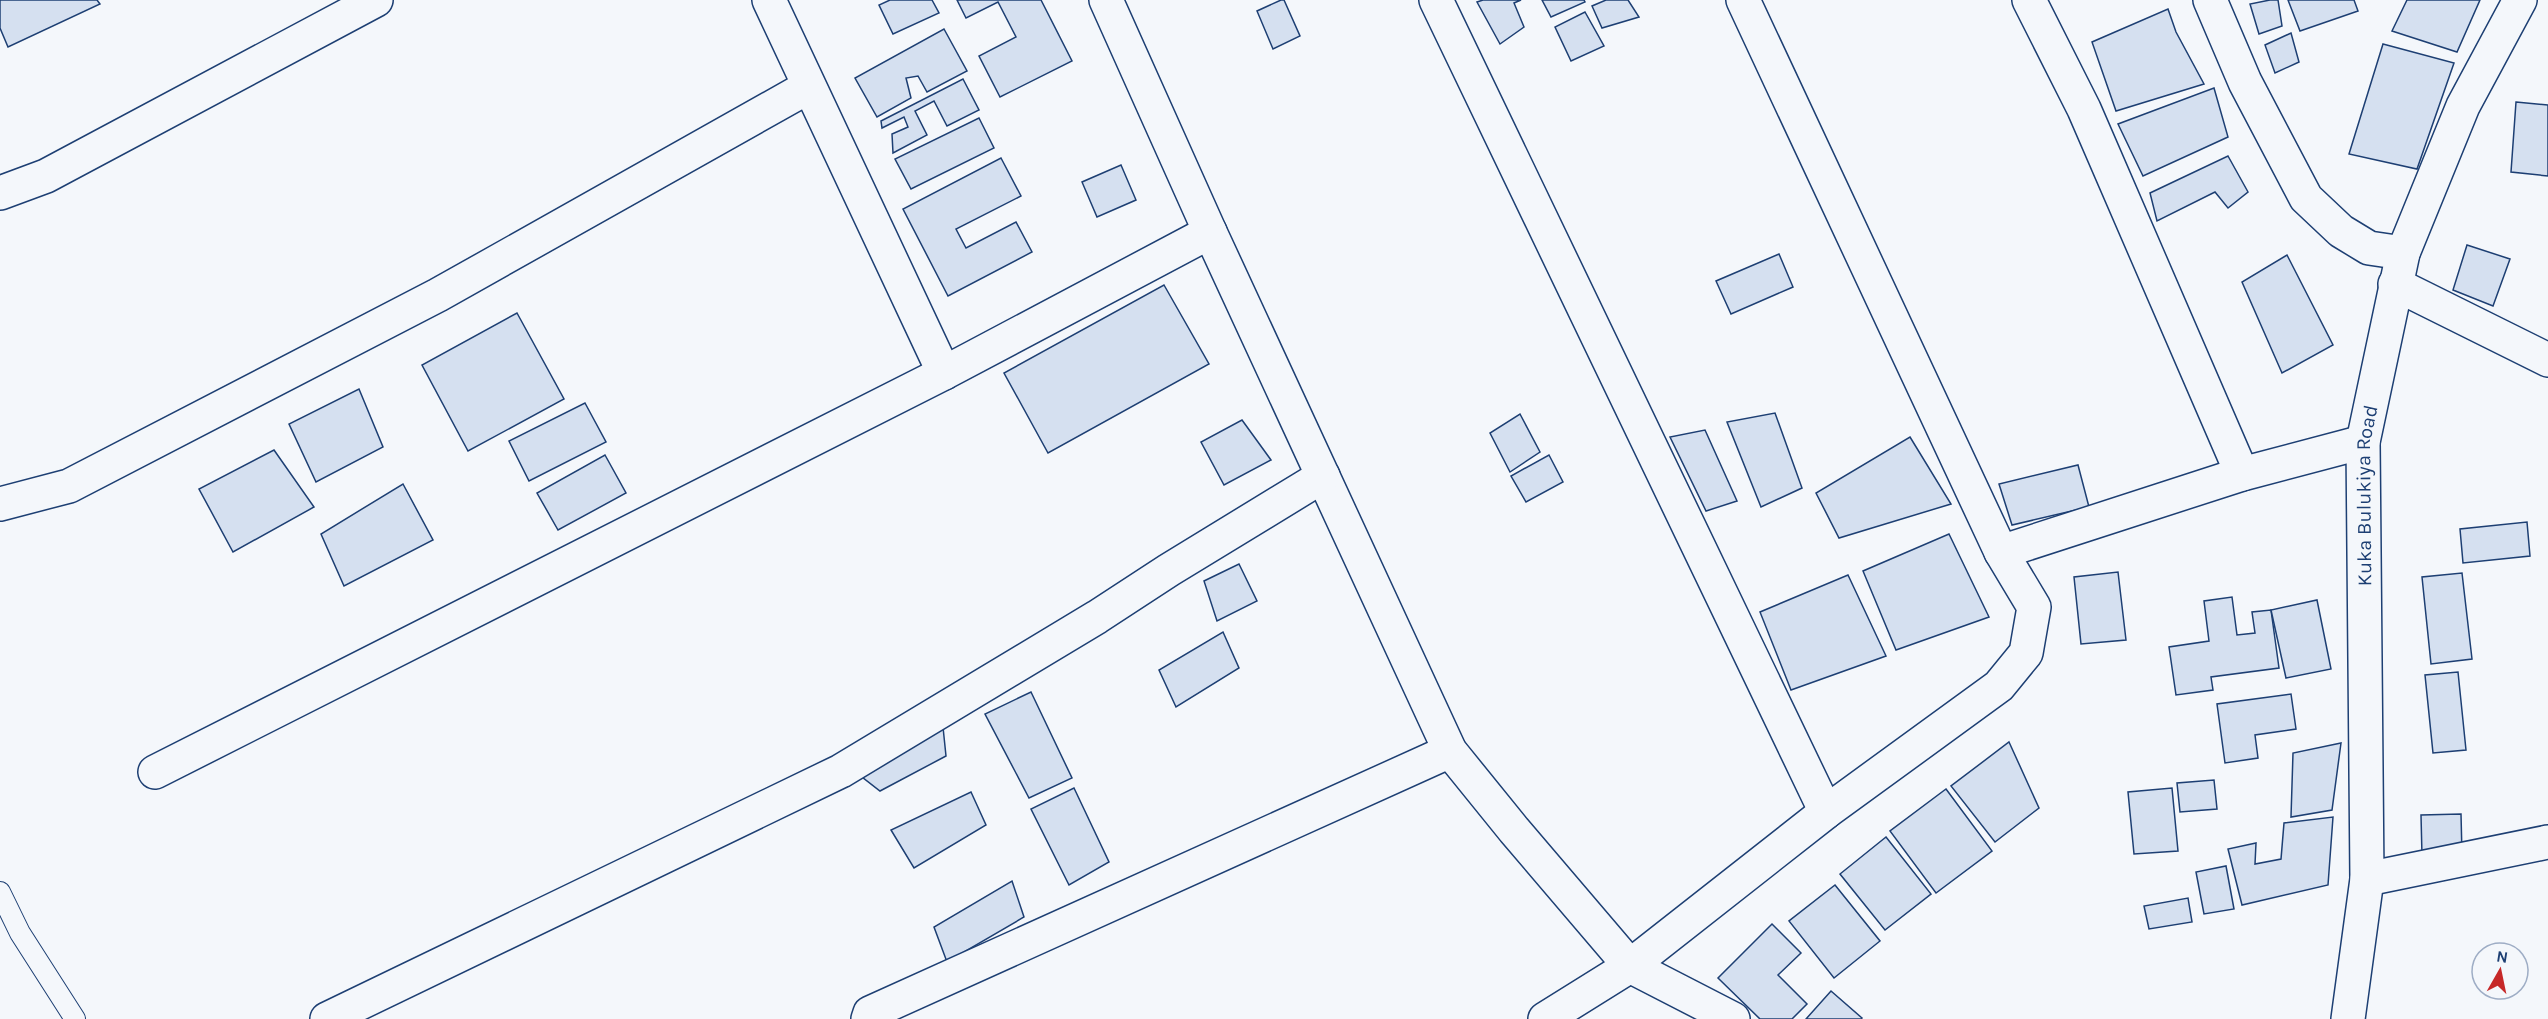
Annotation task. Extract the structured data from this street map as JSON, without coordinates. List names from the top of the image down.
{
  "streets": {
    "street": ["Kuka Bulukiya Road"]
  },
  "north": "top"
}
